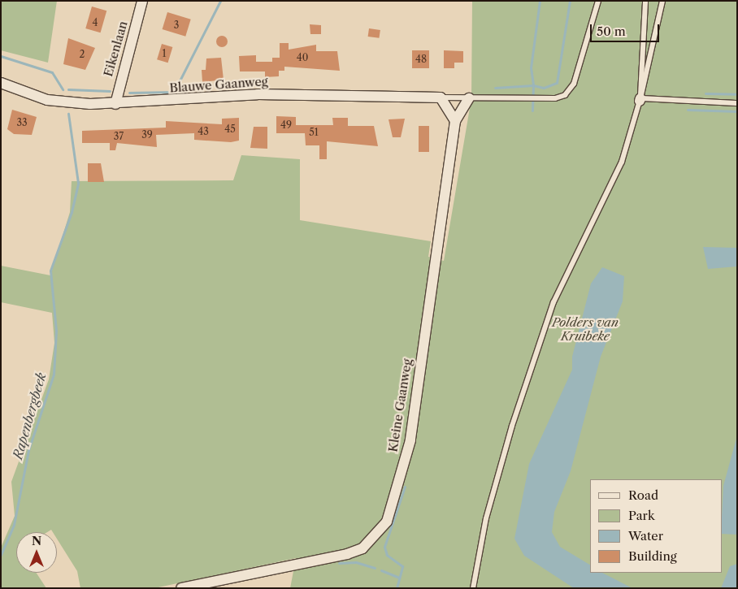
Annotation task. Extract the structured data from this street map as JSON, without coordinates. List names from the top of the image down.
{
  "streets": {
    "street": ["Eikenlaan", "Blauwe Gaanweg", "Kleine Gaanweg"]
  },
  "crossings": [
    ["Eikenlaan", "Blauwe Gaanweg"]
  ],
  "water": ["Rapenbergbeek"],
  "parks": ["Polders van Kruibeke"],
  "house_numbers": [
    "4",
    "3",
    "1",
    "2",
    "40",
    "48",
    "33",
    "49",
    "45",
    "43",
    "51",
    "39",
    "37"
  ],
  "legend": [
    "Road",
    "Park",
    "Water",
    "Building"
  ],
  "scale_bar": "50 m",
  "north": "top"
}
